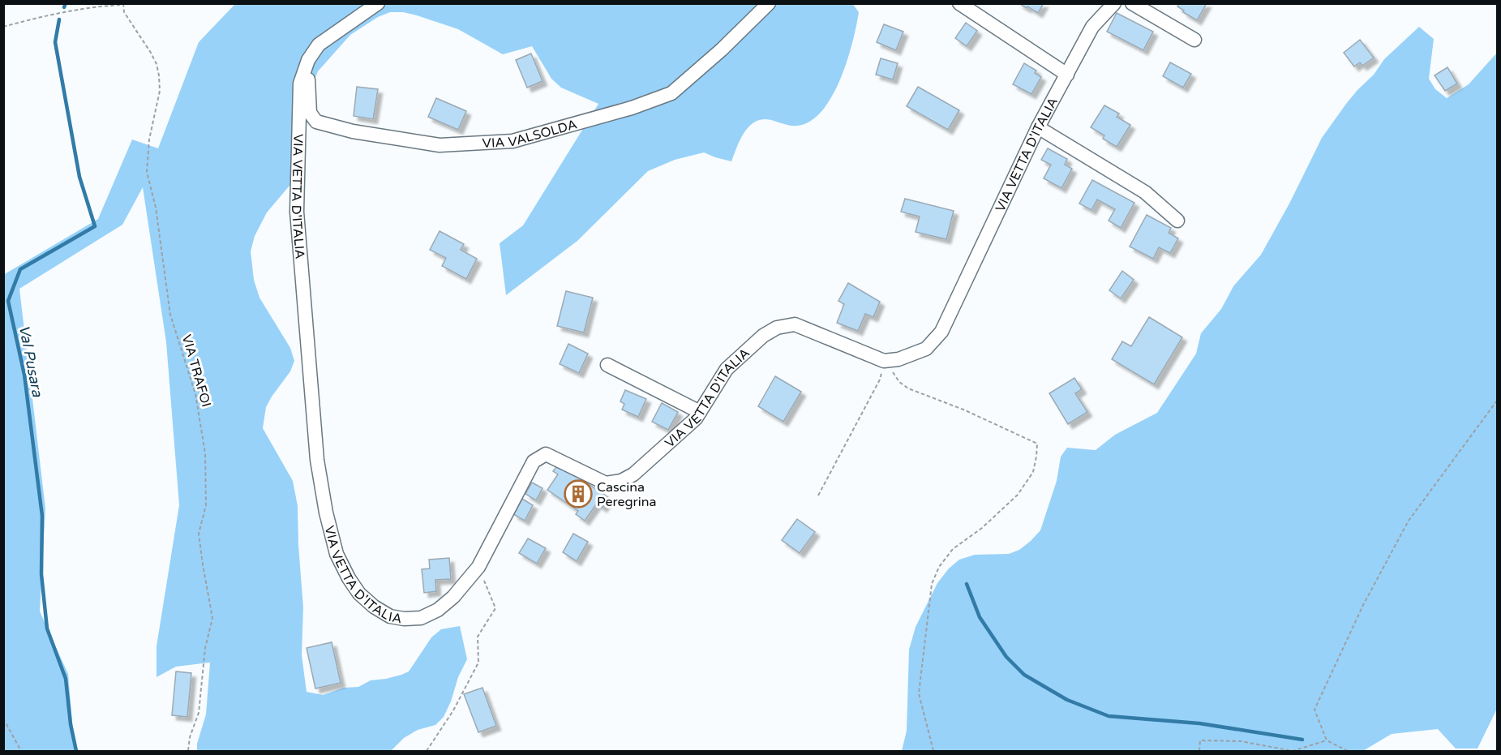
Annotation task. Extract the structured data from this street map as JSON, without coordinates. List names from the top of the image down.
{
  "streets": {
    "street": ["VIA VALSOLDA", "VIA VETTA D'ITALIA"],
    "path": ["VIA TRAFOI"]
  },
  "crossings": [
    ["VIA VALSOLDA", "VIA VETTA D'ITALIA"]
  ],
  "water": ["Val Pusara"],
  "places": {
    "building": ["Cascina Peregrina"]
  }
}
